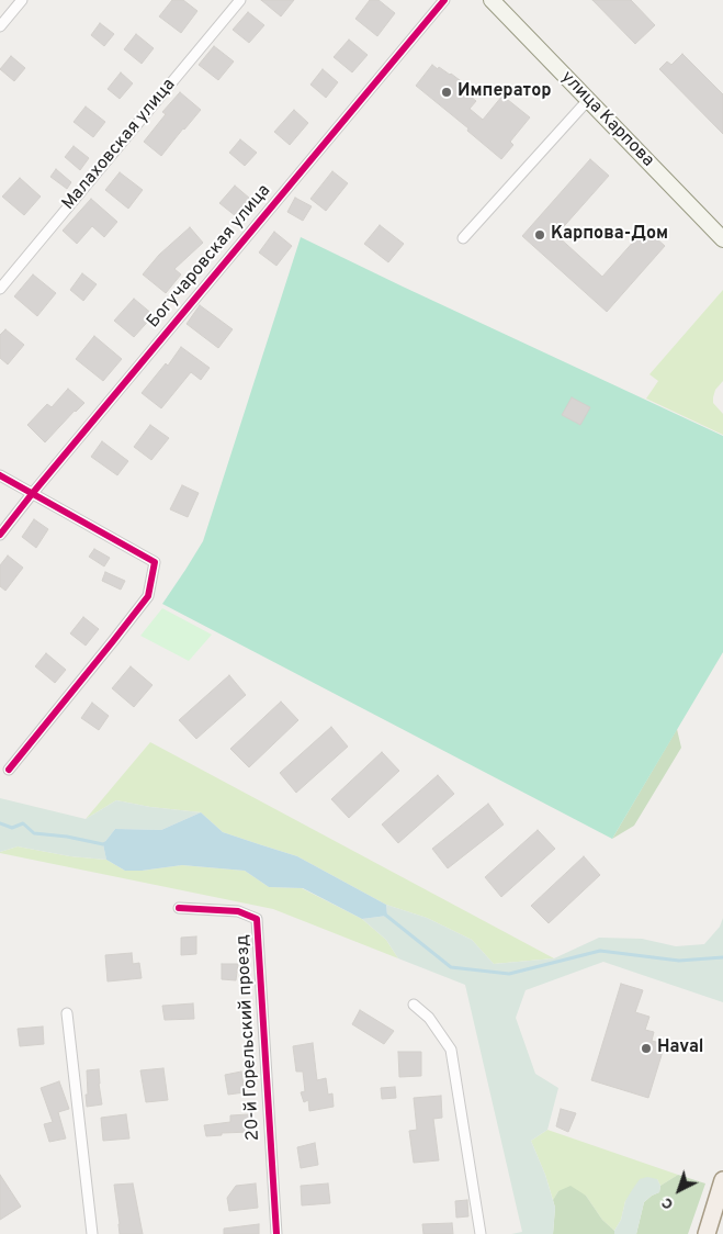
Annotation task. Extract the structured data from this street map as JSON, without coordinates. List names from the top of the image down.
{
  "streets": {
    "main road": ["улица Карпова"],
    "street": ["Малаховская улица", "Богучаровская улица", "20-й Горельский проезд"]
  },
  "places": ["Император", "Карпова-Дом", "Haval"],
  "north": "bottom left"
}
